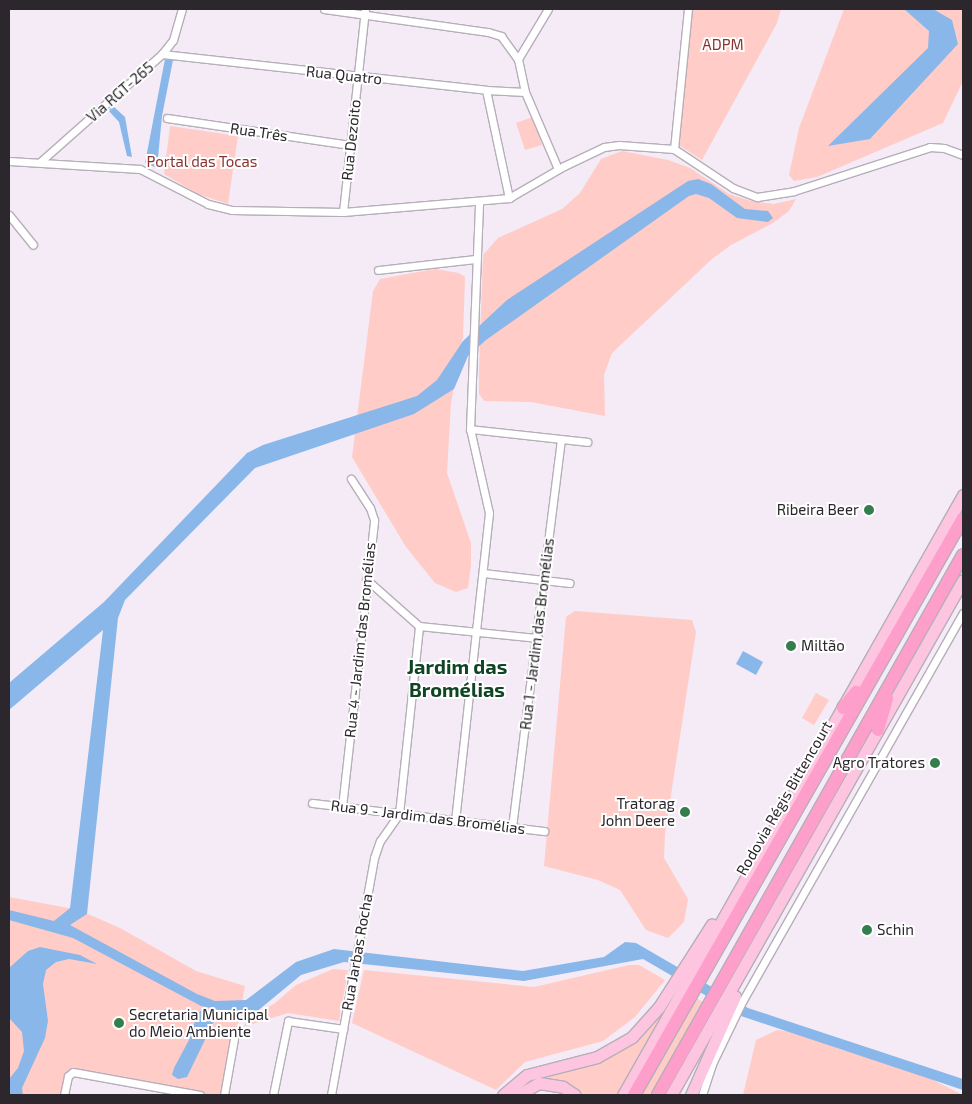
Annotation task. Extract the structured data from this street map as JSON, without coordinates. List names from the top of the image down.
{
  "streets": {
    "highway": ["Rodovia Régis Bittencourt"],
    "street": [
      "Rua Quatro",
      "Via RGT-265",
      "Rua Três",
      "Rua Dezoito",
      "Rua 1 - Jardim das Bromélias",
      "Rua 4 - Jardim das Bromélias",
      "Rua 9 - Jardim das Bromélias",
      "Rua Jarbas Rocha"
    ]
  },
  "crossings": [
    ["Rua Quatro", "Via RGT-265"],
    ["Rua Quatro", "Rua Dezoito"],
    ["Rua Três", "Rua Dezoito"],
    ["Rua 1 - Jardim das Bromélias", "Rua 9 - Jardim das Bromélias"],
    ["Rua 4 - Jardim das Bromélias", "Rua 9 - Jardim das Bromélias"],
    ["Rua 9 - Jardim das Bromélias", "Rua Jarbas Rocha"]
  ],
  "districts": ["Jardim das Bromélias"],
  "parks": ["ADPM", "Portal das Tocas"],
  "places": [
    "Ribeira Beer",
    "Miltão",
    "Agro Tratores",
    "Tratorag John Deere",
    "Schin",
    "Secretaria Municipal do Meio Ambiente"
  ]
}
